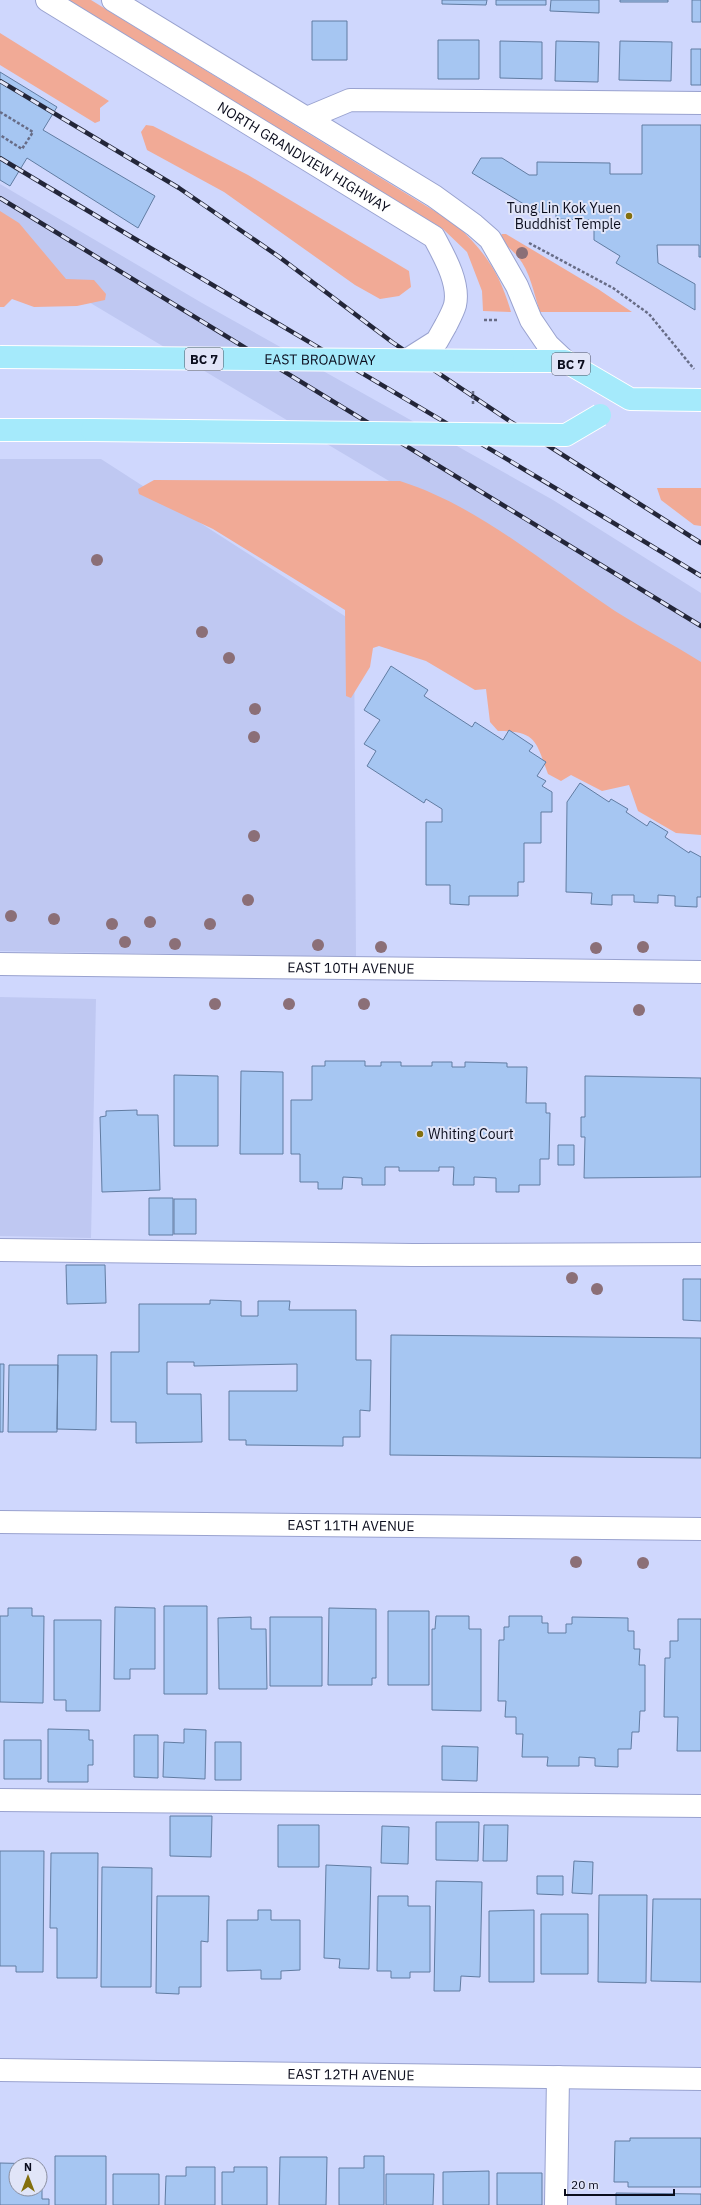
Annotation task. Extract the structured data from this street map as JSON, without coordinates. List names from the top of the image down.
{
  "streets": {
    "main road": ["BC 7", "EAST BROADWAY"],
    "street": [
      "NORTH GRANDVIEW HIGHWAY",
      "EAST 10TH AVENUE",
      "EAST 11TH AVENUE",
      "EAST 12TH AVENUE"
    ]
  },
  "crossings": [
    ["NORTH GRANDVIEW HIGHWAY", "EAST BROADWAY"],
    ["BC 7", "EAST BROADWAY"]
  ],
  "places": ["Tung Lin Kok Yuen Buddhist Temple", "Whiting Court"],
  "scale_bar": "20 m",
  "north": "top"
}
